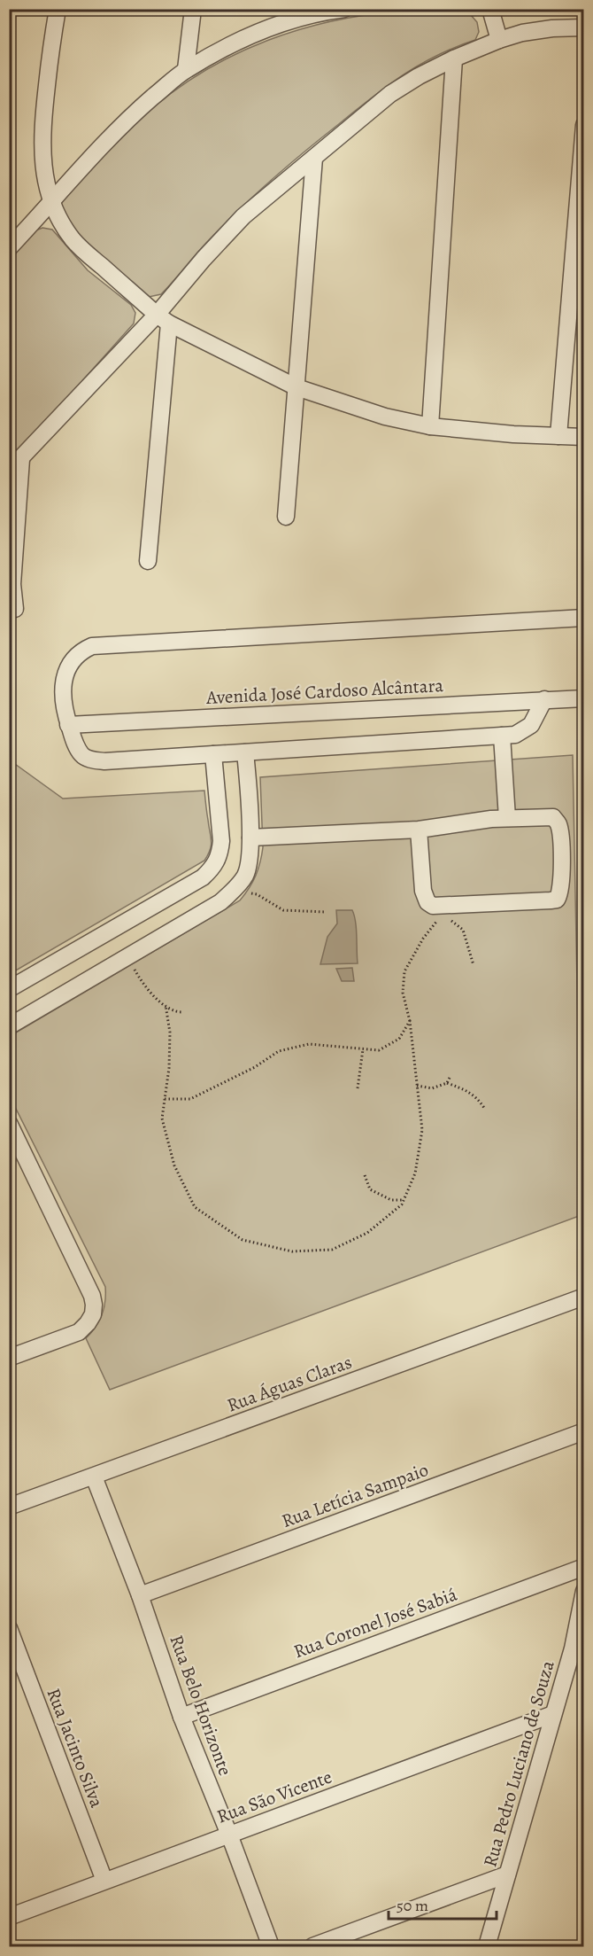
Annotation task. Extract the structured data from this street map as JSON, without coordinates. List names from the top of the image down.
{
  "streets": {
    "street": [
      "Avenida José Cardoso Alcântara",
      "Rua Águas Claras",
      "Rua Letícia Sampaio",
      "Rua Coronel José Sabiá",
      "Rua Belo Horizonte",
      "Rua Jacinto Silva",
      "Rua Pedro Luciano de Souza",
      "Rua São Vicente"
    ]
  },
  "crossings": [
    ["Rua Águas Claras", "Rua Belo Horizonte"],
    ["Rua Letícia Sampaio", "Rua Belo Horizonte"],
    ["Rua Coronel José Sabiá", "Rua Belo Horizonte"],
    ["Rua Belo Horizonte", "Rua São Vicente"],
    ["Rua Jacinto Silva", "Rua São Vicente"],
    ["Rua Pedro Luciano de Souza", "Rua São Vicente"]
  ],
  "scale_bar": "50 m"
}
